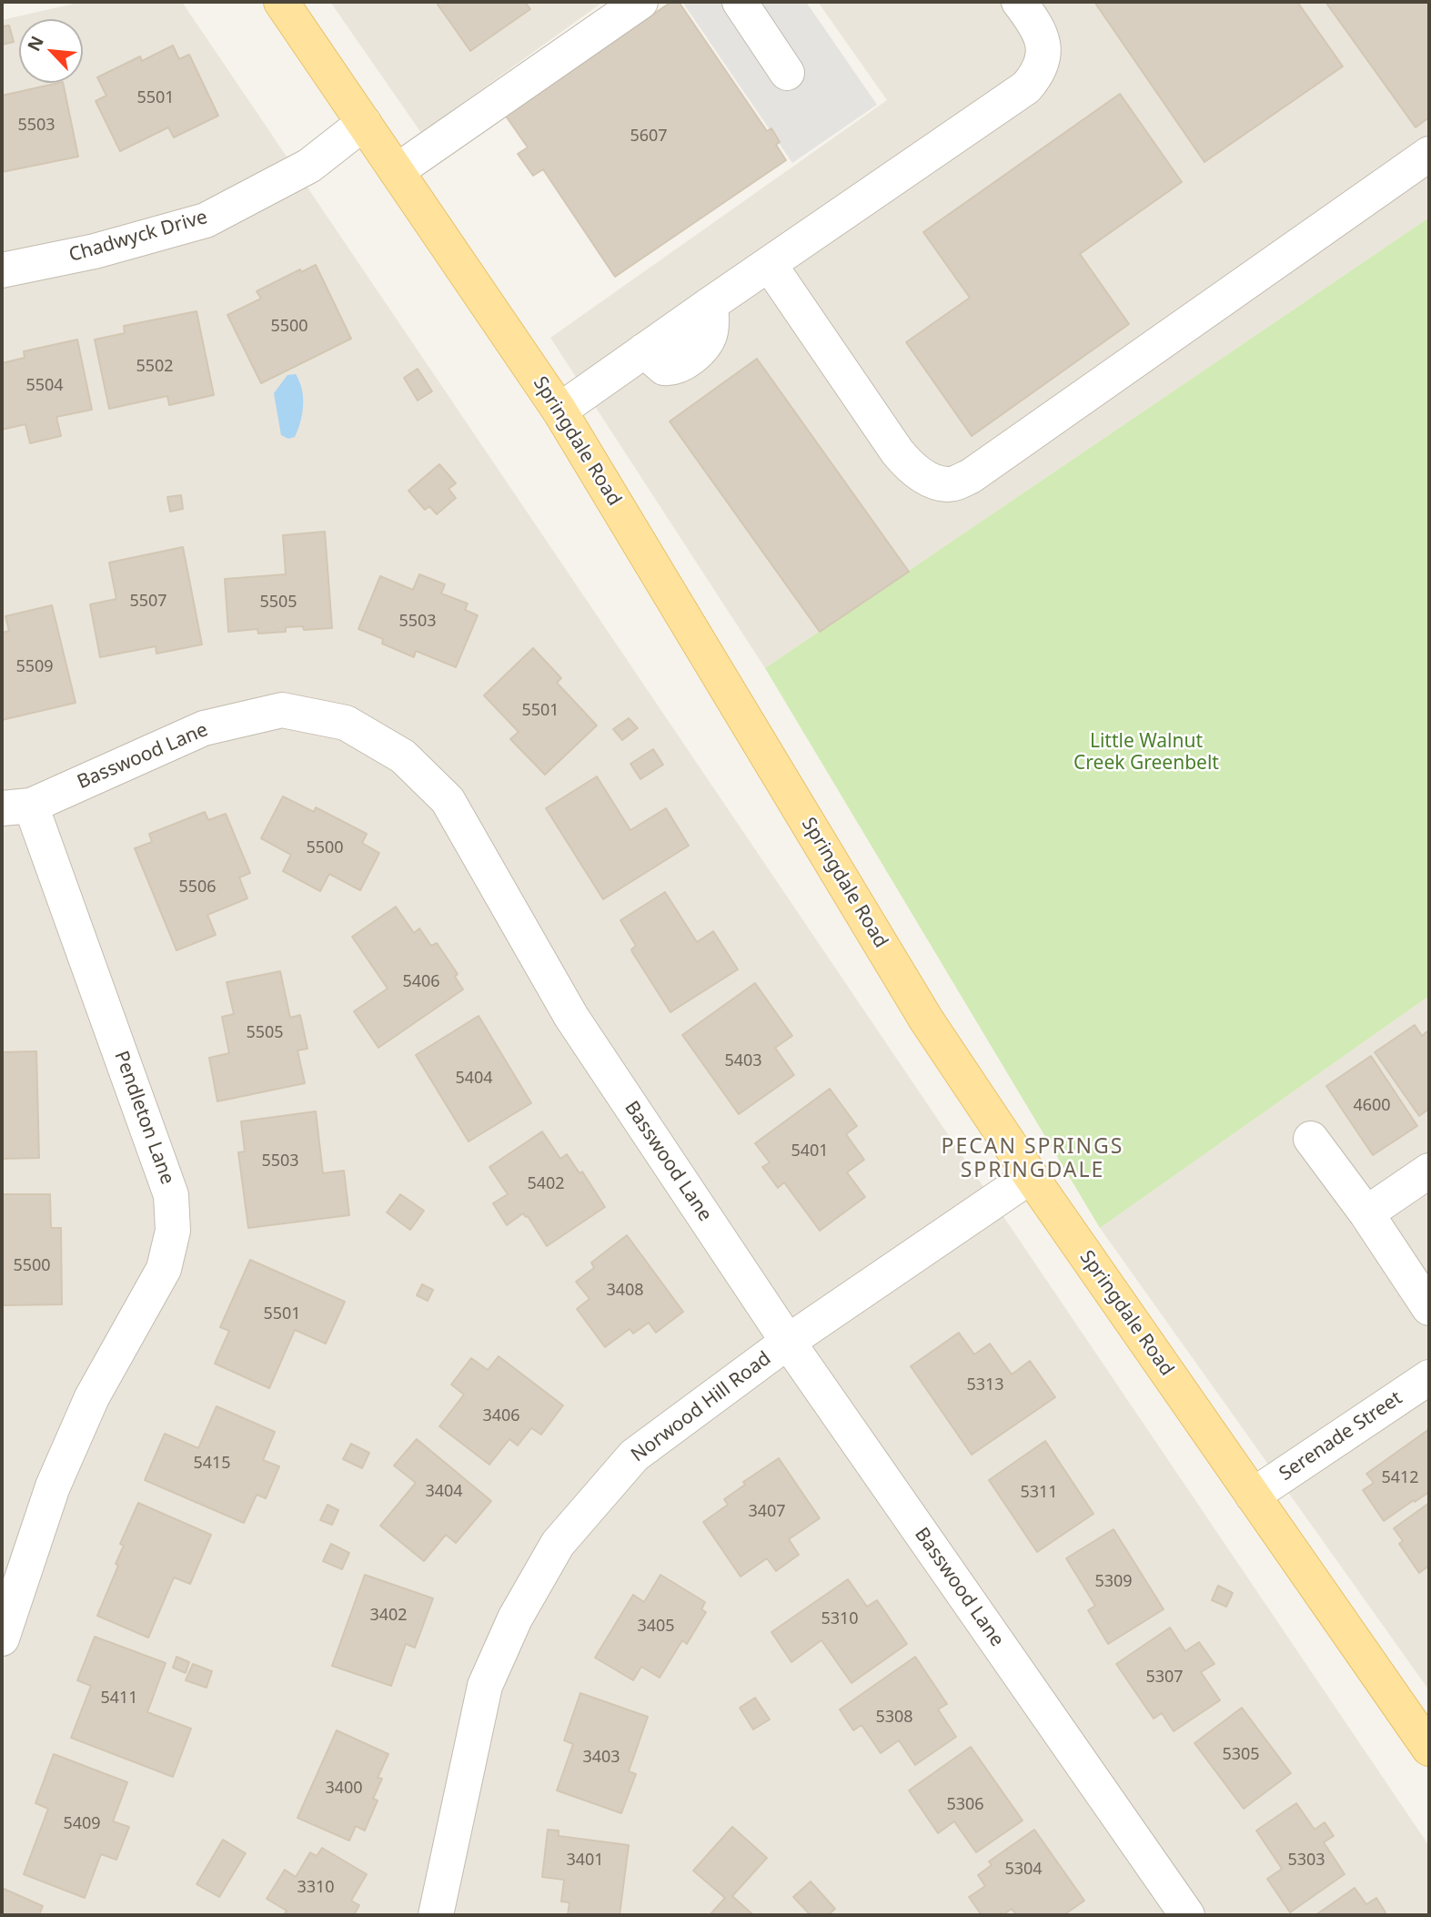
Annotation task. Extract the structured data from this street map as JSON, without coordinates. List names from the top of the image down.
{
  "streets": {
    "main road": ["Springdale Road"],
    "street": [
      "Chadwyck Drive",
      "Basswood Lane",
      "Pendleton Lane",
      "Norwood Hill Road",
      "Serenade Street"
    ]
  },
  "crossings": [
    ["Chadwyck Drive", "Springdale Road"],
    ["Springdale Road", "Norwood Hill Road"],
    ["Springdale Road", "Serenade Street"],
    ["Basswood Lane", "Pendleton Lane"],
    ["Basswood Lane", "Norwood Hill Road"]
  ],
  "districts": ["PECAN SPRINGS SPRINGDALE"],
  "parks": ["Little Walnut Creek Greenbelt"],
  "house_numbers": [
    "5501",
    "5503",
    "5607",
    "5500",
    "5502",
    "5504",
    "5507",
    "5505",
    "5503",
    "5509",
    "5501",
    "5500",
    "5506",
    "5406",
    "5505",
    "5403",
    "5404",
    "4600",
    "5401",
    "5503",
    "5402",
    "5500",
    "3408",
    "5501",
    "5313",
    "3406",
    "5415",
    "5412",
    "3404",
    "5311",
    "3407",
    "5309",
    "3402",
    "5310",
    "3405",
    "5307",
    "5411",
    "5308",
    "5305",
    "3403",
    "3400",
    "5306",
    "5409",
    "3401",
    "5303",
    "5304",
    "3310"
  ],
  "north": "top left"
}
